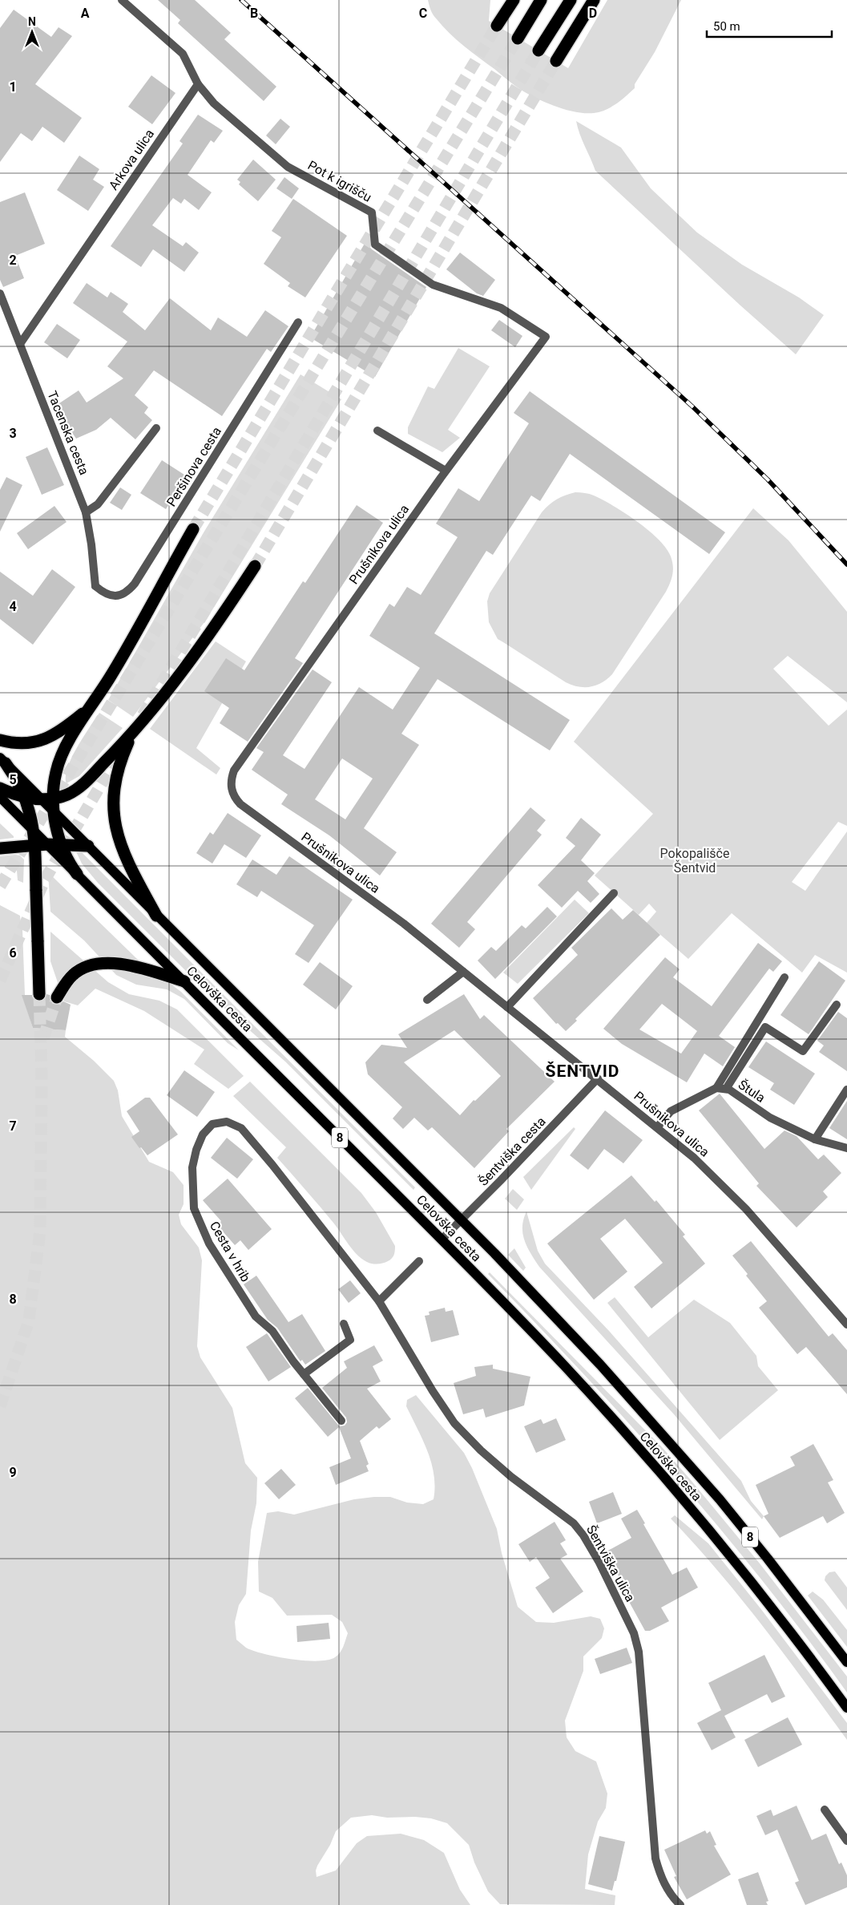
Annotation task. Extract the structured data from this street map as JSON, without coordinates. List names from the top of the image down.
{
  "streets": {
    "main road": ["Celovška cesta", "8"],
    "street": [
      "Arkova ulica",
      "Pot k igrišču",
      "Tacenska cesta",
      "Peršinova cesta",
      "Prušnikova ulica",
      "Štula",
      "Šentviška cesta",
      "Cesta v hrib",
      "Šentviška ulica"
    ]
  },
  "crossings": [
    ["Arkova ulica", "Pot k igrišču"],
    ["Arkova ulica", "Tacenska cesta"],
    ["Pot k igrišču", "Prušnikova ulica"],
    ["Tacenska cesta", "Peršinova cesta"],
    ["Prušnikova ulica", "Štula"],
    ["Prušnikova ulica", "Šentviška cesta"],
    ["Celovška cesta", "Šentviška cesta"],
    ["Cesta v hrib", "Šentviška ulica"]
  ],
  "districts": ["ŠENTVID"],
  "parks": ["Pokopališče Šentvid"],
  "scale_bar": "50 m",
  "north": "top",
  "grid": {
    "columns": [
      "A",
      "B",
      "C",
      "D"
    ],
    "rows": [
      "1",
      "2",
      "3",
      "4",
      "5",
      "6",
      "7",
      "8",
      "9"
    ]
  }
}
